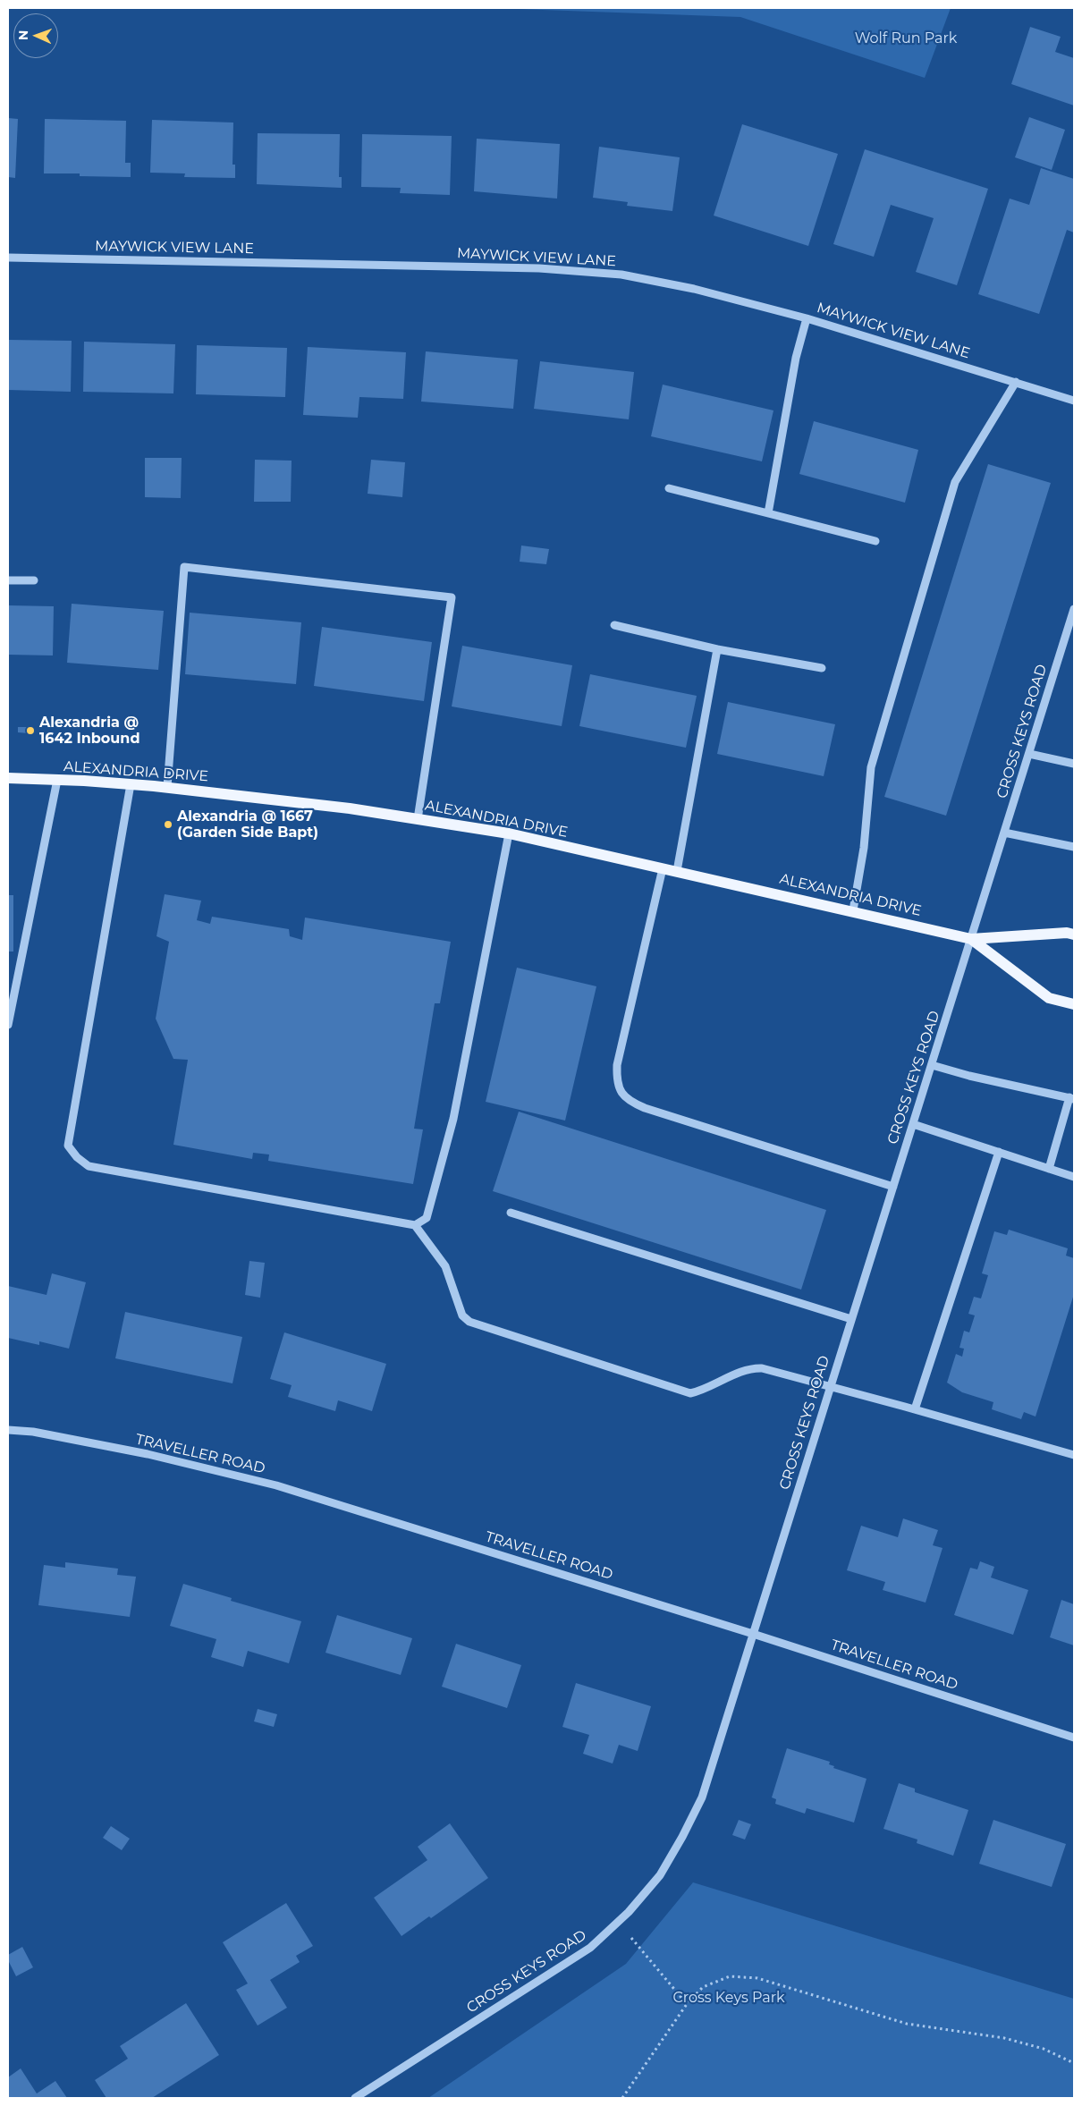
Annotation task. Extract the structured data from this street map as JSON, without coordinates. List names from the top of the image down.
{
  "streets": {
    "main road": ["ALEXANDRIA DRIVE"],
    "street": ["MAYWICK VIEW LANE", "CROSS KEYS ROAD", "TRAVELLER ROAD"]
  },
  "crossings": [
    ["CROSS KEYS ROAD", "ALEXANDRIA DRIVE"],
    ["CROSS KEYS ROAD", "TRAVELLER ROAD"]
  ],
  "parks": ["Wolf Run Park", "Cross Keys Park"],
  "places": ["Alexandria @ 1642 Inbound", "Alexandria @ 1667 (Garden Side Bapt)"],
  "north": "left"
}
